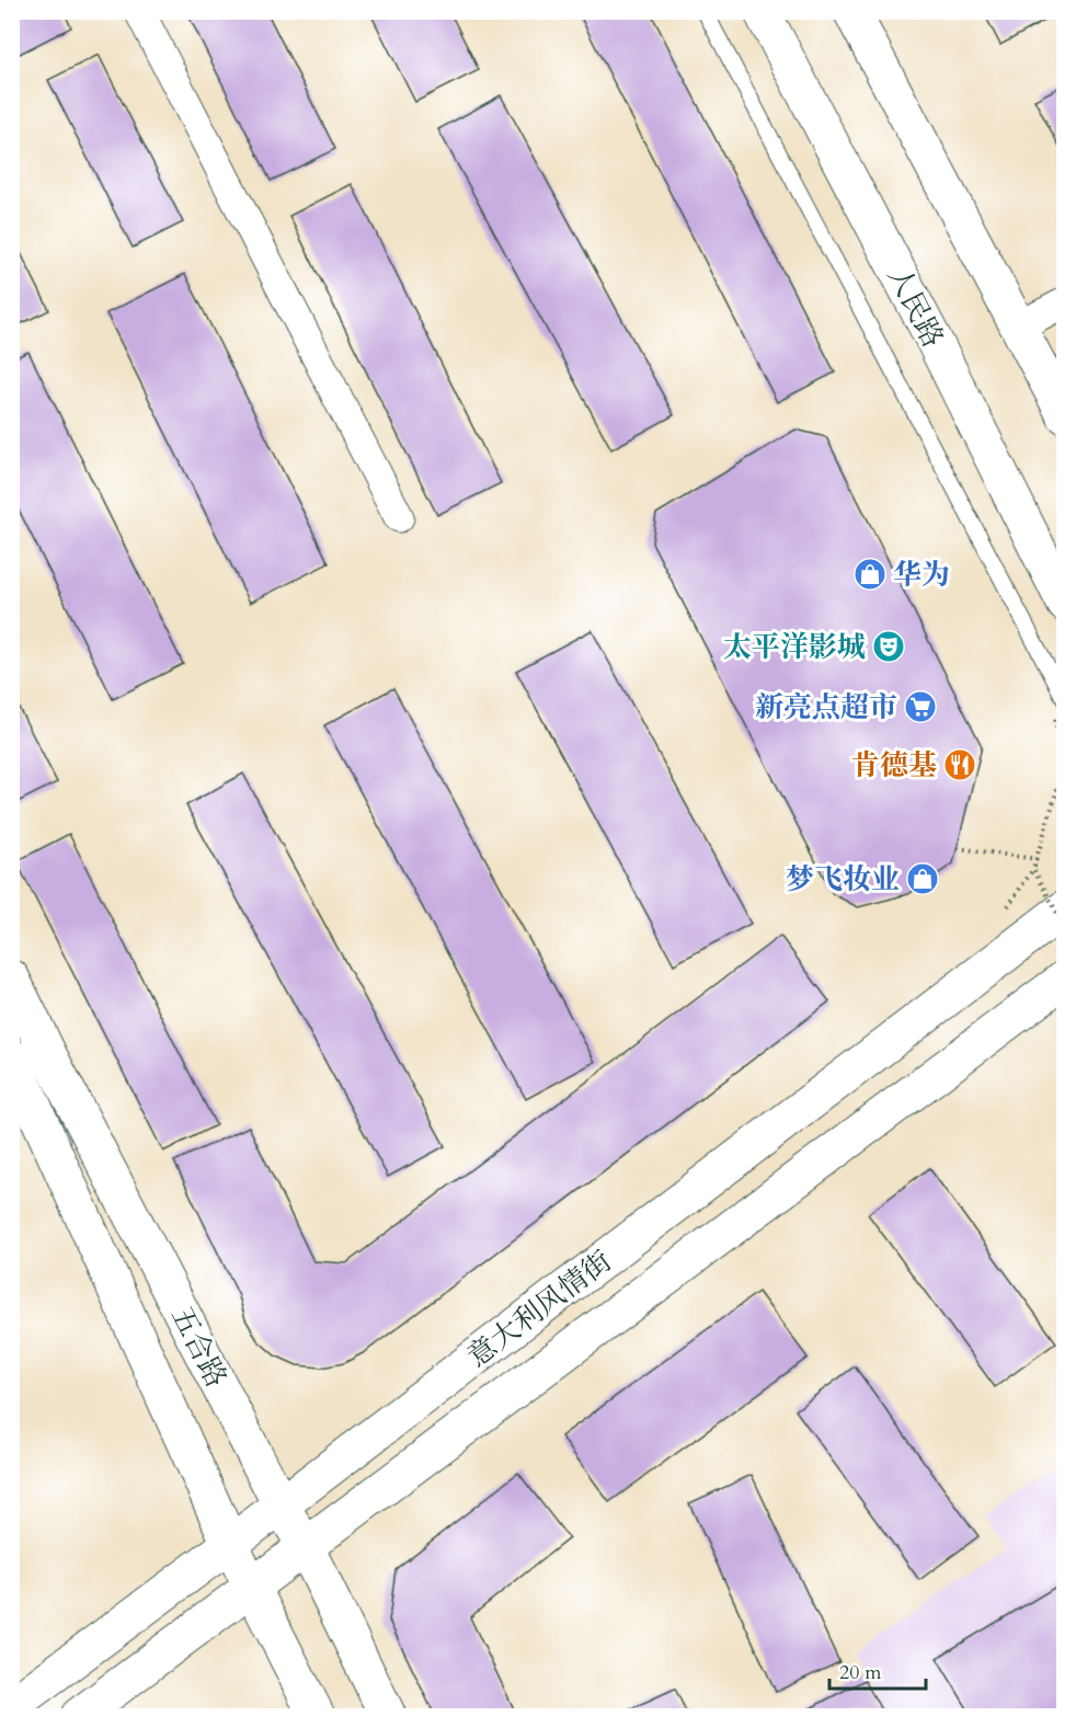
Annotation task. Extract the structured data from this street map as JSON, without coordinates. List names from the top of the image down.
{
  "streets": {
    "street": ["人民路", "意大利风情街", "五合路"]
  },
  "crossings": [
    ["意大利风情街", "五合路"]
  ],
  "places": {
    "shop": ["华为", "梦飞妆业"],
    "theatre": ["太平洋影城"],
    "supermarket": ["新亮点超市"],
    "restaurant": ["肯德基"]
  },
  "scale_bar": "20 m"
}
